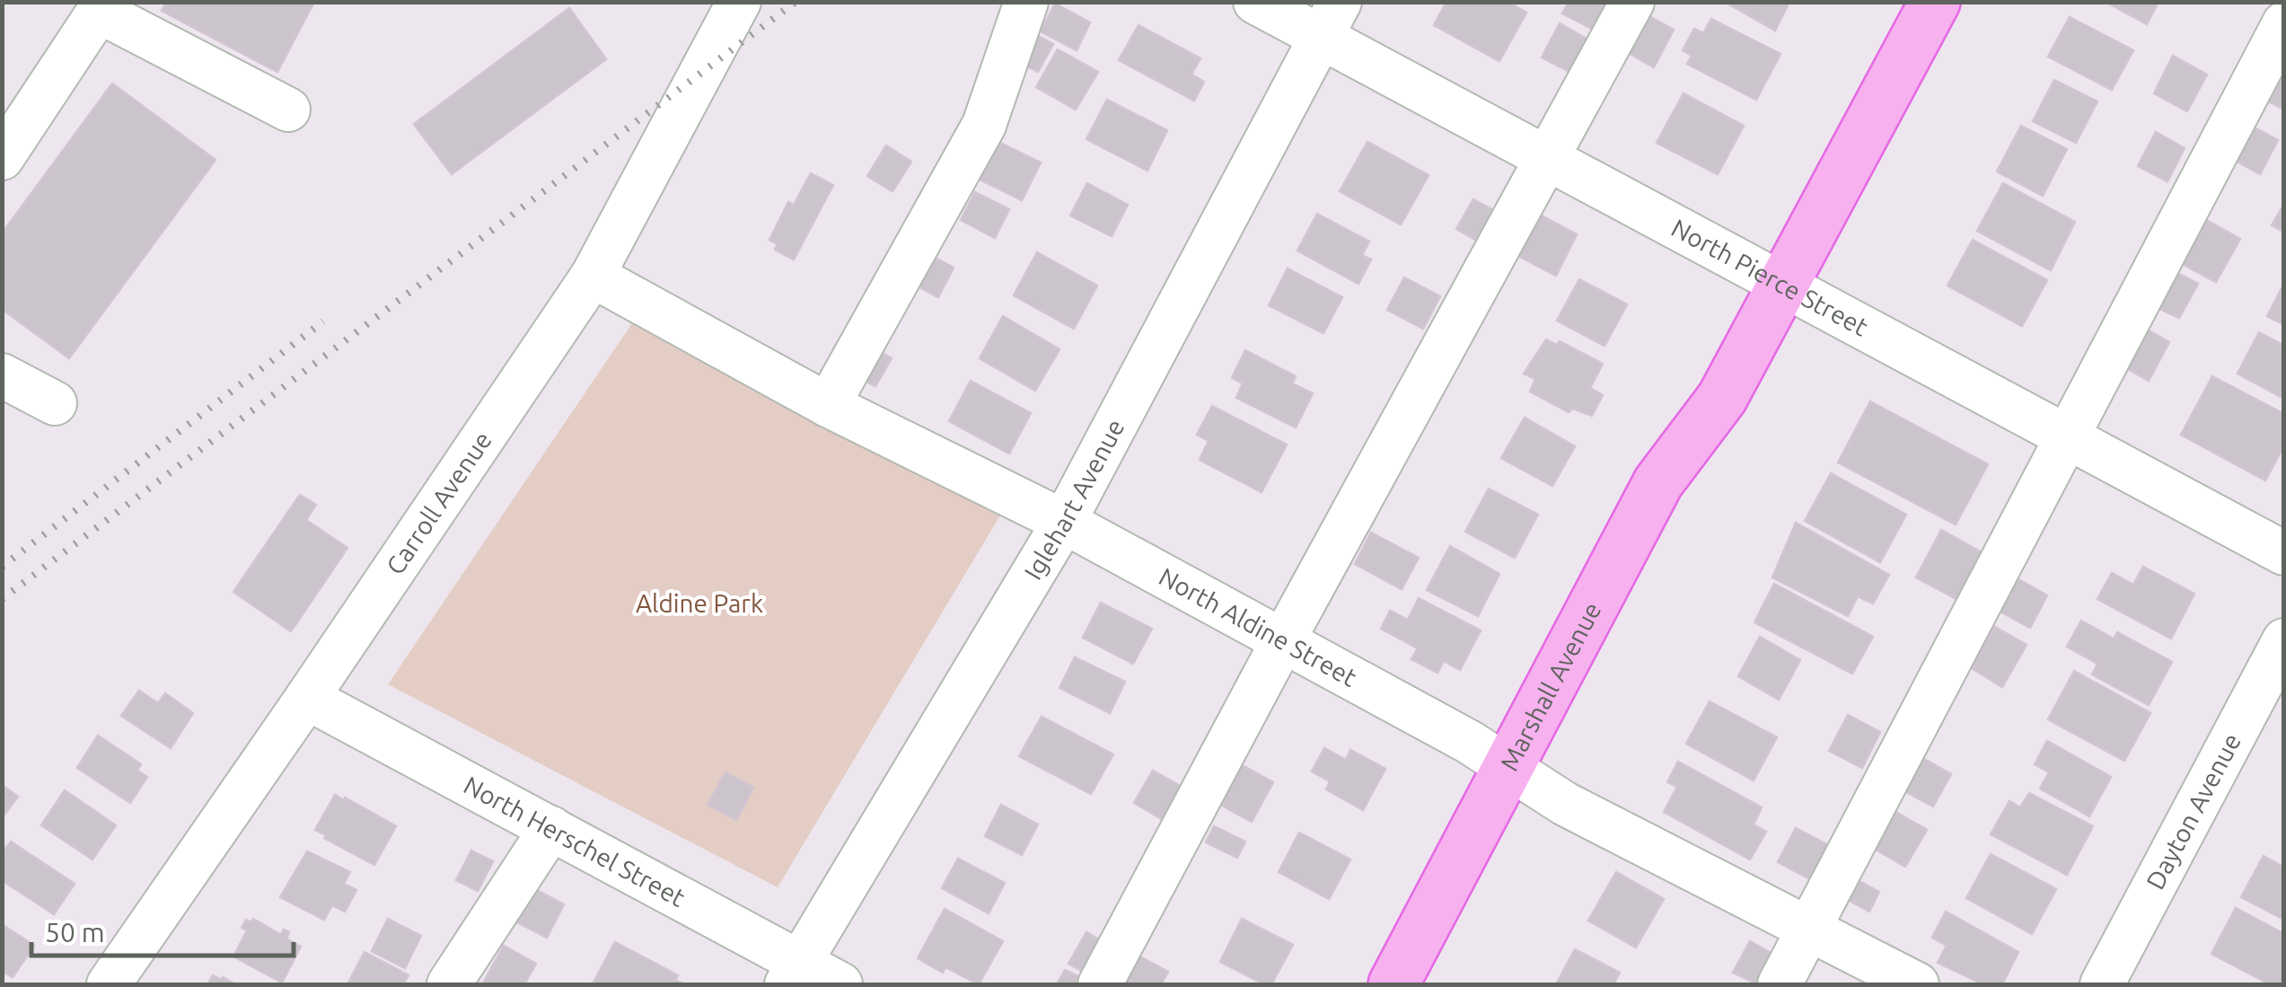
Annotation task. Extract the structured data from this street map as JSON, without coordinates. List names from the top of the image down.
{
  "streets": {
    "main road": ["Marshall Avenue"],
    "street": [
      "North Pierce Street",
      "Iglehart Avenue",
      "Carroll Avenue",
      "North Aldine Street",
      "Dayton Avenue",
      "North Herschel Street"
    ]
  },
  "crossings": [
    ["North Pierce Street", "Iglehart Avenue"],
    ["North Pierce Street", "Marshall Avenue"],
    ["Iglehart Avenue", "North Aldine Street"],
    ["Iglehart Avenue", "North Herschel Street"],
    ["Carroll Avenue", "North Aldine Street"],
    ["Carroll Avenue", "North Herschel Street"],
    ["North Aldine Street", "Marshall Avenue"]
  ],
  "parks": ["Aldine Park"],
  "scale_bar": "50 m"
}
